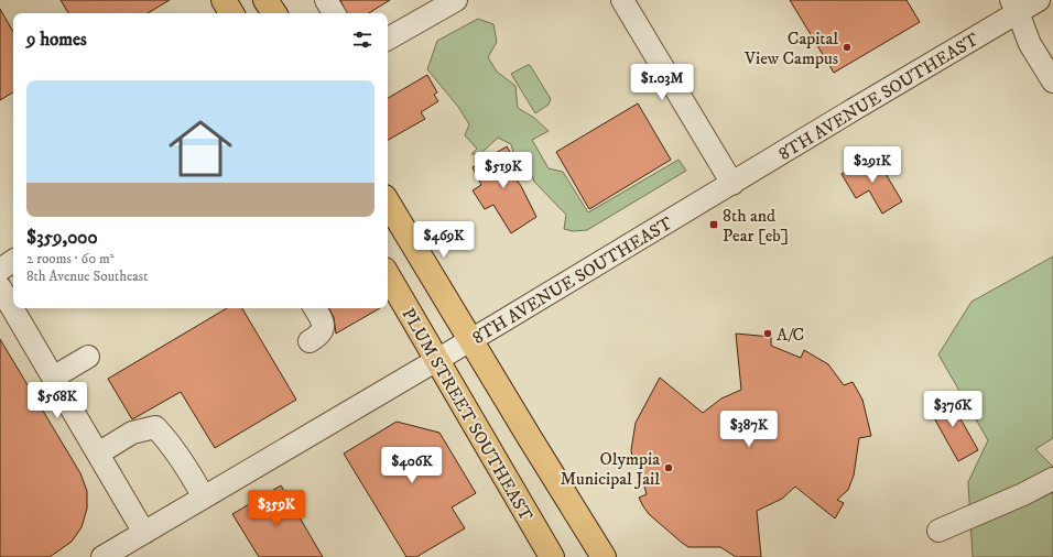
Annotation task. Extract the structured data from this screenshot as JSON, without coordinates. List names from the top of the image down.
{
  "streets": {
    "main road": ["PLUM STREET SOUTHEAST"],
    "street": ["8TH AVENUE SOUTHEAST"]
  },
  "crossings": [
    ["8TH AVENUE SOUTHEAST", "PLUM STREET SOUTHEAST"]
  ],
  "places": {
    "other": ["Capital View Campus", "A/C", "Olympia Municipal Jail"],
    "transit": ["8th and Pear [eb]"]
  },
  "page": {
    "heading": "9 homes",
    "price": [
      "$1.03M",
      "$291K",
      "$519K",
      "$469K",
      "$568K",
      "$376K",
      "$387K",
      "$406K",
      "$359K"
    ],
    "list": [
      {
        "name": "$359,000",
        "note": "2 rooms · 60 m² · 8th Avenue Southeast"
      }
    ]
  }
}
